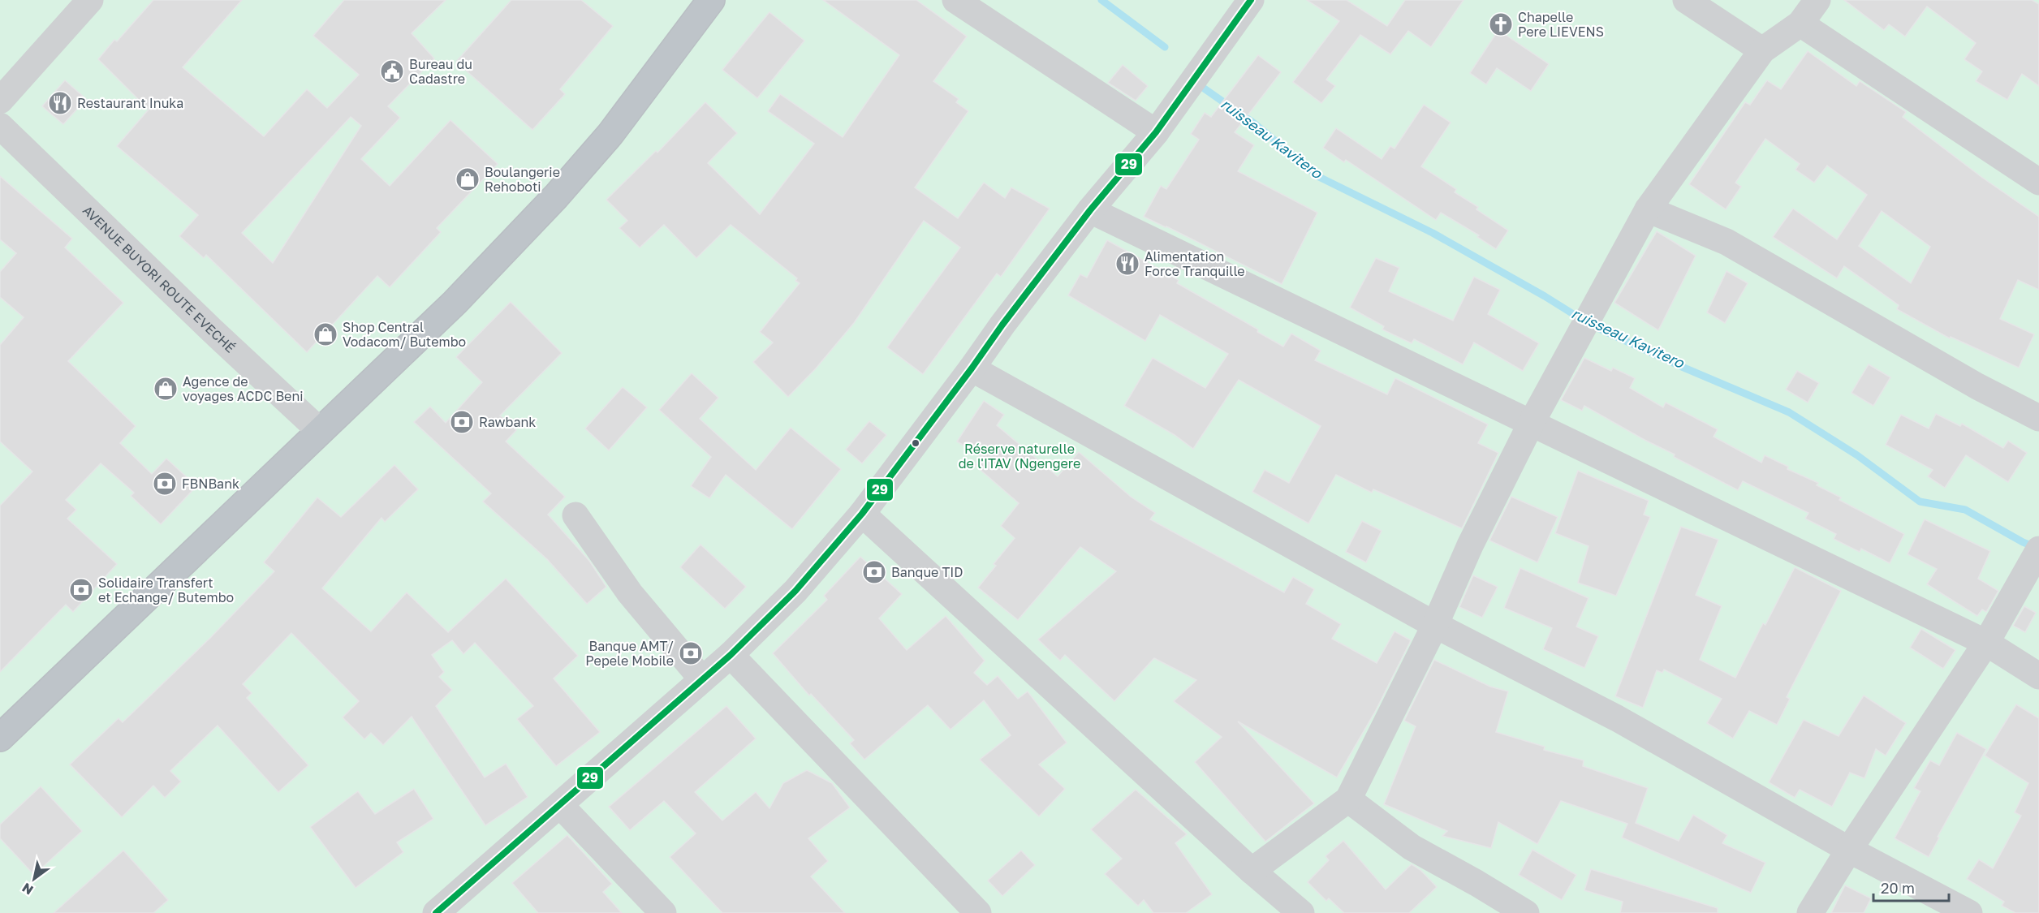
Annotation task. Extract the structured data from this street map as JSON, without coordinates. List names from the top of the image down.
{
  "streets": {
    "street": ["AVENUE BUYORI ROUTE EVECHÉ"]
  },
  "water": ["ruisseau Kavitero"],
  "parks": ["Réserve naturelle de l'ITAV (Ngengere"],
  "places": {
    "church": ["Chapelle Pere LIEVENS"],
    "public building": ["Bureau du Cadastre"],
    "restaurant": ["Restaurant Inuka", "Alimentation Force Tranquille"],
    "shop": ["Boulangerie Rehoboti", "Shop Central Vodacom/ Butembo", "Agence de voyages ACDC Beni"],
    "bank": [
      "Rawbank",
      "FBNBank",
      "Banque TID",
      "Solidaire Transfert et Echange/ Butembo",
      "Banque AMT/ Pepele Mobile"
    ]
  },
  "lines": ["transit line 29"],
  "scale_bar": "20 m",
  "north": "bottom left"
}
